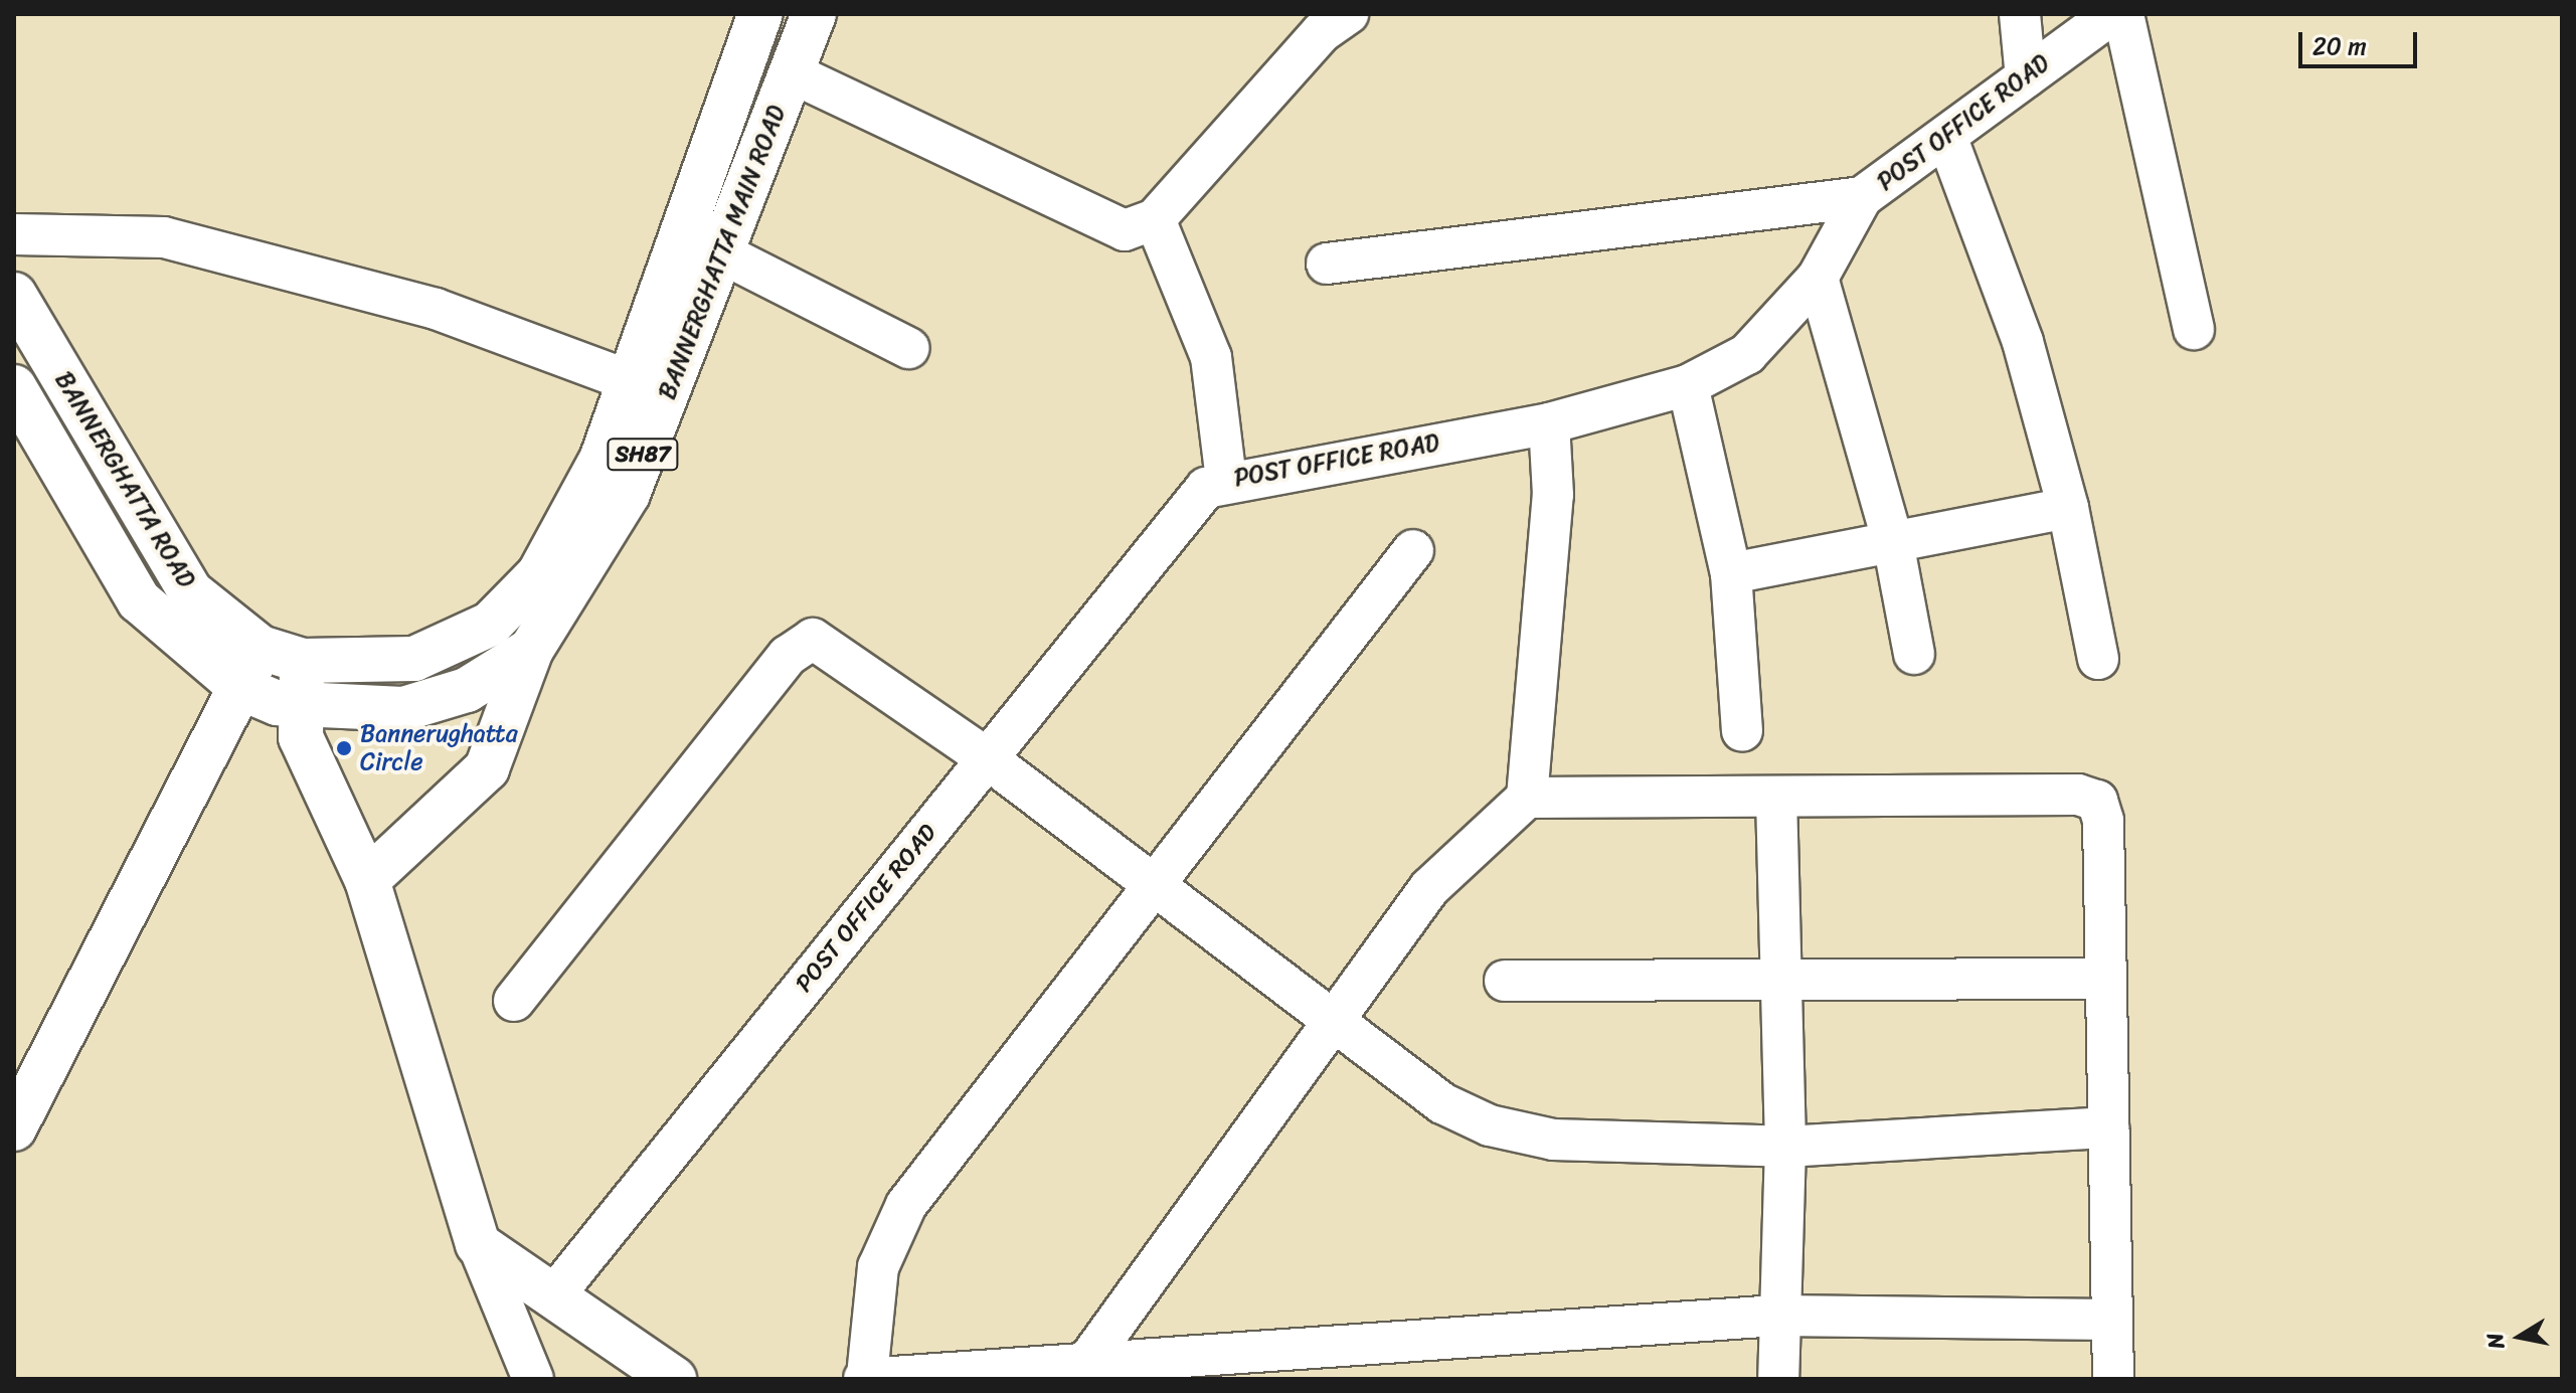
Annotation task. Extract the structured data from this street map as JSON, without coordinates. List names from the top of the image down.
{
  "streets": {
    "main road": ["BANNERGHATTA MAIN ROAD", "SH87", "BANNERGHATTA ROAD"],
    "street": ["POST OFFICE ROAD"]
  },
  "crossings": [
    ["BANNERGHATTA MAIN ROAD", "BANNERGHATTA ROAD"]
  ],
  "places": ["Bannerughatta Circle"],
  "scale_bar": "20 m",
  "north": "left"
}
